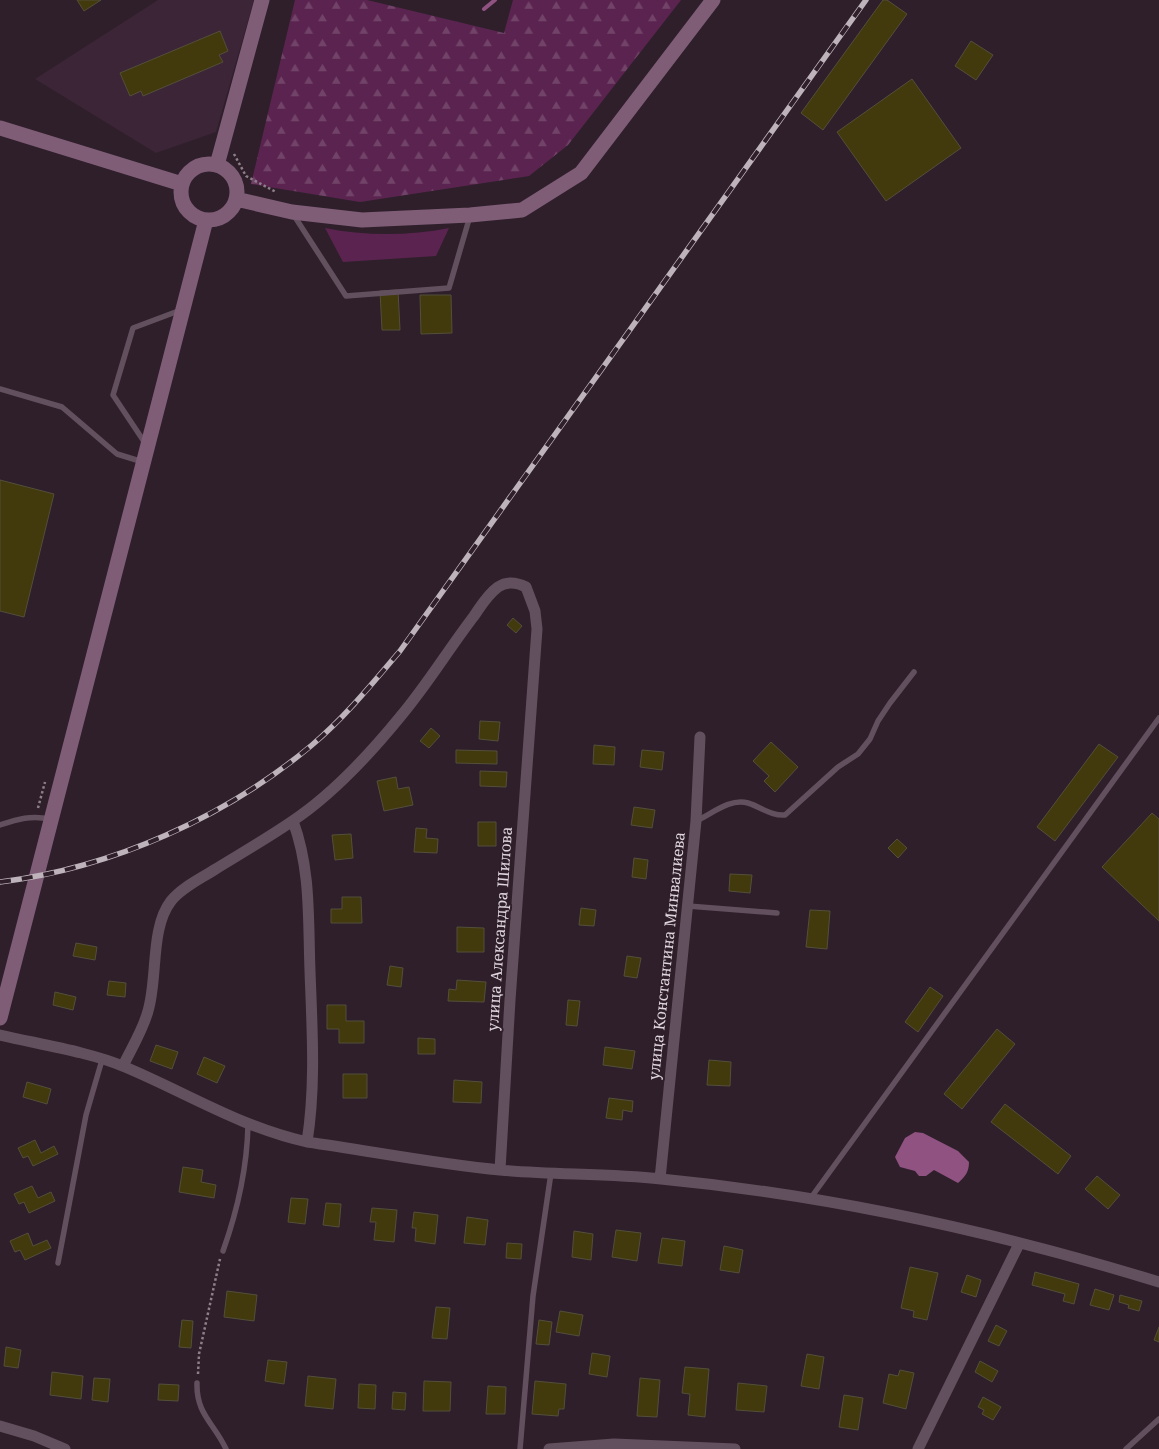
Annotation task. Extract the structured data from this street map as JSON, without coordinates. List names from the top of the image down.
{
  "streets": {
    "street": ["улица Александра Шилова", "улица Константина Минвалиева"]
  }
}
